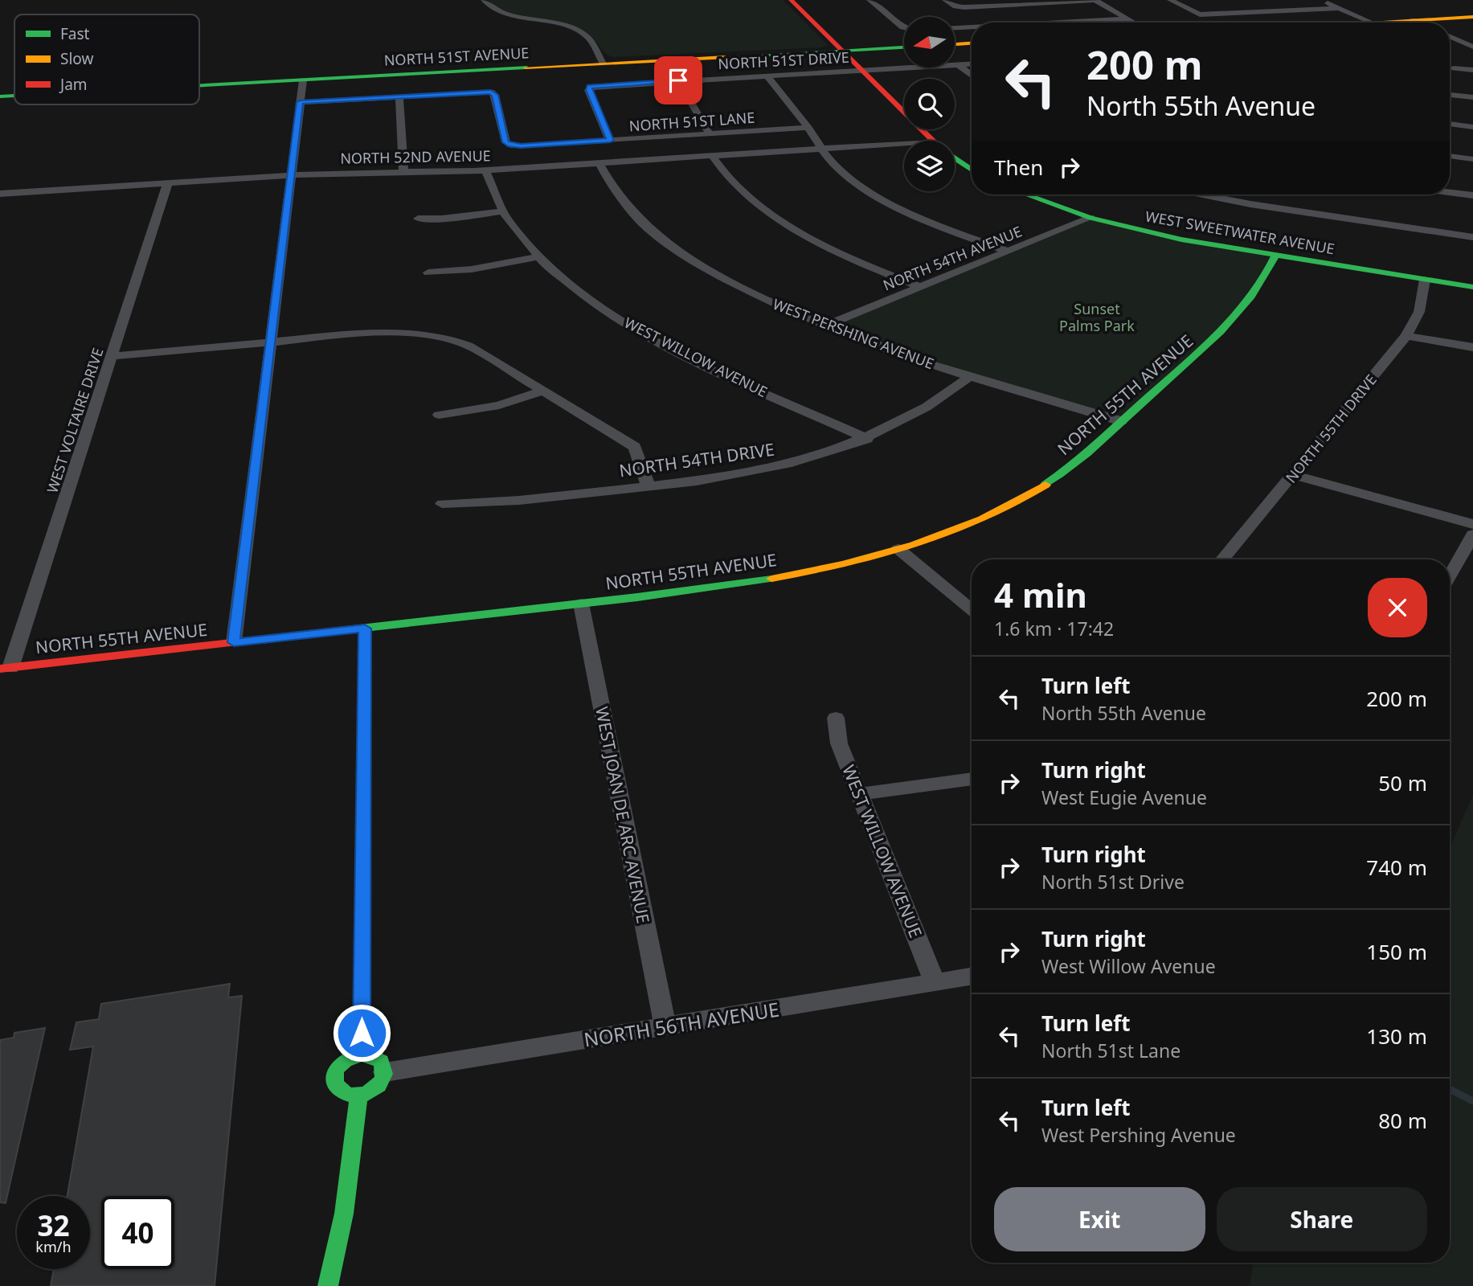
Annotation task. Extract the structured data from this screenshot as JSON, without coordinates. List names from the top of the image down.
{
  "streets": {
    "street": [
      "NORTH 51ST AVENUE",
      "NORTH 51ST DRIVE",
      "NORTH 51ST LANE",
      "NORTH 52ND AVENUE",
      "WEST SWEETWATER AVENUE",
      "NORTH 54TH AVENUE",
      "WEST PERSHING AVENUE",
      "WEST WILLOW AVENUE",
      "NORTH 55TH AVENUE",
      "WEST VOLTAIRE DRIVE",
      "NORTH 55TH DRIVE",
      "NORTH 54TH DRIVE",
      "WEST JOAN DE ARC AVENUE",
      "NORTH 56TH AVENUE"
    ]
  },
  "crossings": [
    ["NORTH 51ST DRIVE", "NORTH 51ST LANE"],
    ["NORTH 52ND AVENUE", "WEST PERSHING AVENUE"],
    ["NORTH 52ND AVENUE", "WEST WILLOW AVENUE"],
    ["NORTH 52ND AVENUE", "WEST VOLTAIRE DRIVE"],
    ["WEST SWEETWATER AVENUE", "NORTH 54TH AVENUE"],
    ["WEST SWEETWATER AVENUE", "NORTH 55TH AVENUE"],
    ["WEST SWEETWATER AVENUE", "NORTH 55TH DRIVE"],
    ["NORTH 54TH AVENUE", "WEST PERSHING AVENUE"],
    ["WEST PERSHING AVENUE", "NORTH 55TH AVENUE"],
    ["WEST PERSHING AVENUE", "NORTH 54TH DRIVE"],
    ["WEST WILLOW AVENUE", "NORTH 54TH DRIVE"],
    ["WEST WILLOW AVENUE", "NORTH 56TH AVENUE"],
    ["NORTH 55TH AVENUE", "WEST VOLTAIRE DRIVE"],
    ["NORTH 55TH AVENUE", "WEST JOAN DE ARC AVENUE"],
    ["WEST JOAN DE ARC AVENUE", "NORTH 56TH AVENUE"]
  ],
  "parks": ["Sunset Palms Park"],
  "legend": ["Fast", "Slow", "Jam"],
  "north": "left",
  "page": {
    "turn": ["200 m", "North 55th Avenue"],
    "then": "Then",
    "heading": ["4 min", "1.6 km · 17:42"],
    "list": [
      {
        "name": "Turn left",
        "note": "North 55th Avenue",
        "value": "200 m"
      },
      {
        "name": "Turn right",
        "note": "West Eugie Avenue",
        "value": "50 m"
      },
      {
        "name": "Turn right",
        "note": "North 51st Drive",
        "value": "740 m"
      },
      {
        "name": "Turn right",
        "note": "West Willow Avenue",
        "value": "150 m"
      },
      {
        "name": "Turn left",
        "note": "North 51st Lane",
        "value": "130 m"
      },
      {
        "name": "Turn left",
        "note": "West Pershing Avenue",
        "value": "80 m"
      }
    ],
    "buttons": ["Exit", "Share"],
    "speed": "32 km/h",
    "limit": "40"
  }
}
